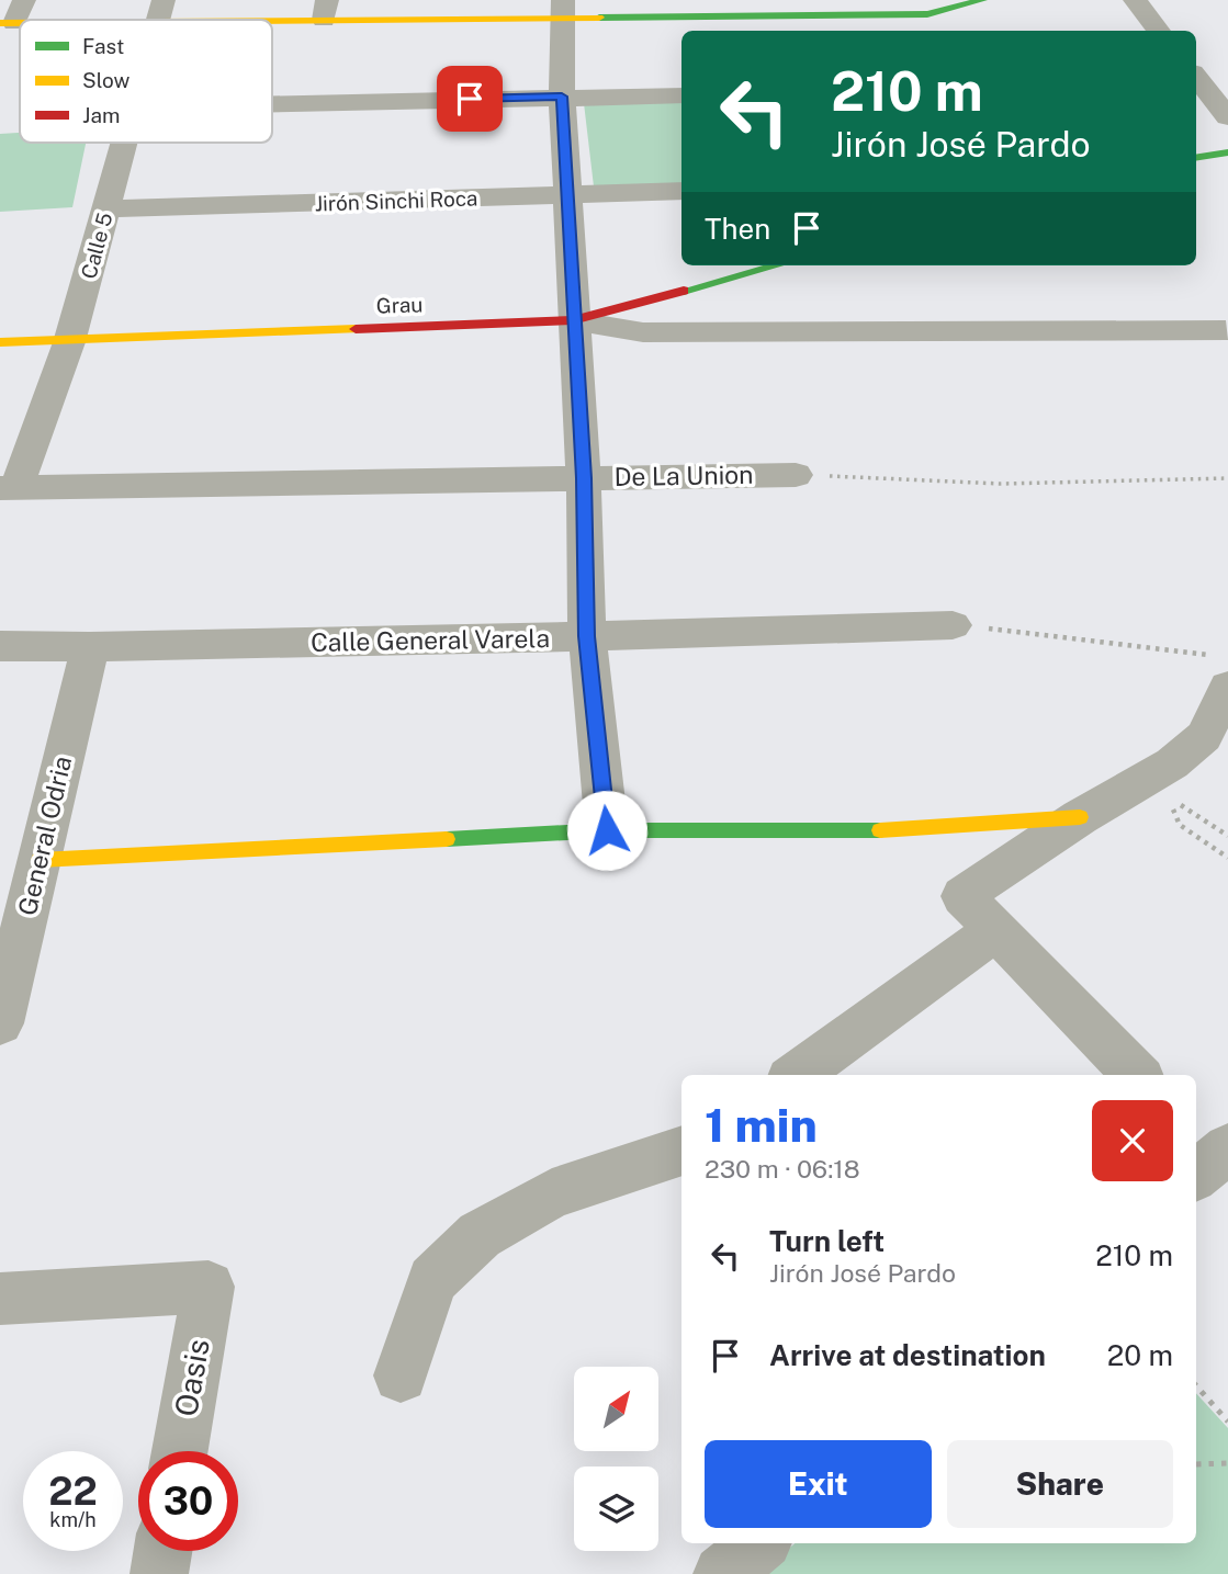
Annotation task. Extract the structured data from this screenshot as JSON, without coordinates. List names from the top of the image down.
{
  "streets": {
    "street": [
      "Jirón Sinchi Roca",
      "Calle 5",
      "Grau",
      "De La Union",
      "Calle General Varela",
      "General Odria",
      "Oasis"
    ]
  },
  "crossings": [
    ["Jirón Sinchi Roca", "Calle 5"],
    ["Calle 5", "Grau"],
    ["Calle 5", "De La Union"],
    ["Calle General Varela", "General Odria"]
  ],
  "legend": ["Fast", "Slow", "Jam"],
  "north": "top right",
  "page": {
    "turn": ["210 m", "Jirón José Pardo"],
    "then": "Then",
    "heading": ["1 min", "230 m · 06:18"],
    "list": [
      {
        "name": "Turn left",
        "note": "Jirón José Pardo",
        "value": "210 m"
      },
      {
        "name": "Arrive at destination",
        "value": "20 m"
      }
    ],
    "buttons": ["Exit", "Share"],
    "speed": "22 km/h",
    "limit": "30"
  }
}
